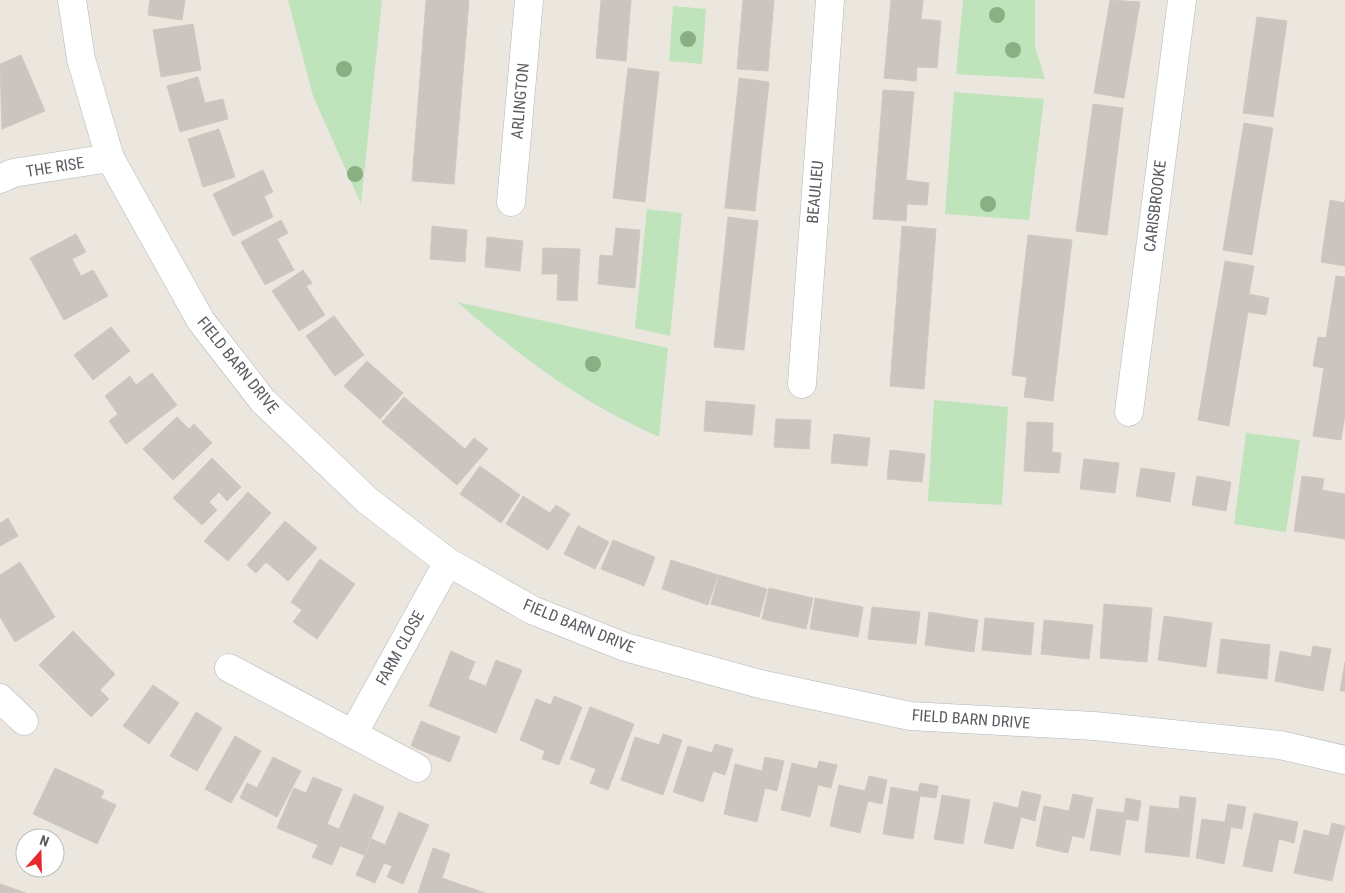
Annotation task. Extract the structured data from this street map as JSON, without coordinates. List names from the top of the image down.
{
  "streets": {
    "street": [
      "ARLINGTON",
      "THE RISE",
      "BEAULIEU",
      "CARISBROOKE",
      "FIELD BARN DRIVE",
      "FARM CLOSE"
    ]
  },
  "crossings": [
    ["THE RISE", "FIELD BARN DRIVE"],
    ["FIELD BARN DRIVE", "FARM CLOSE"]
  ],
  "north": "top"
}
